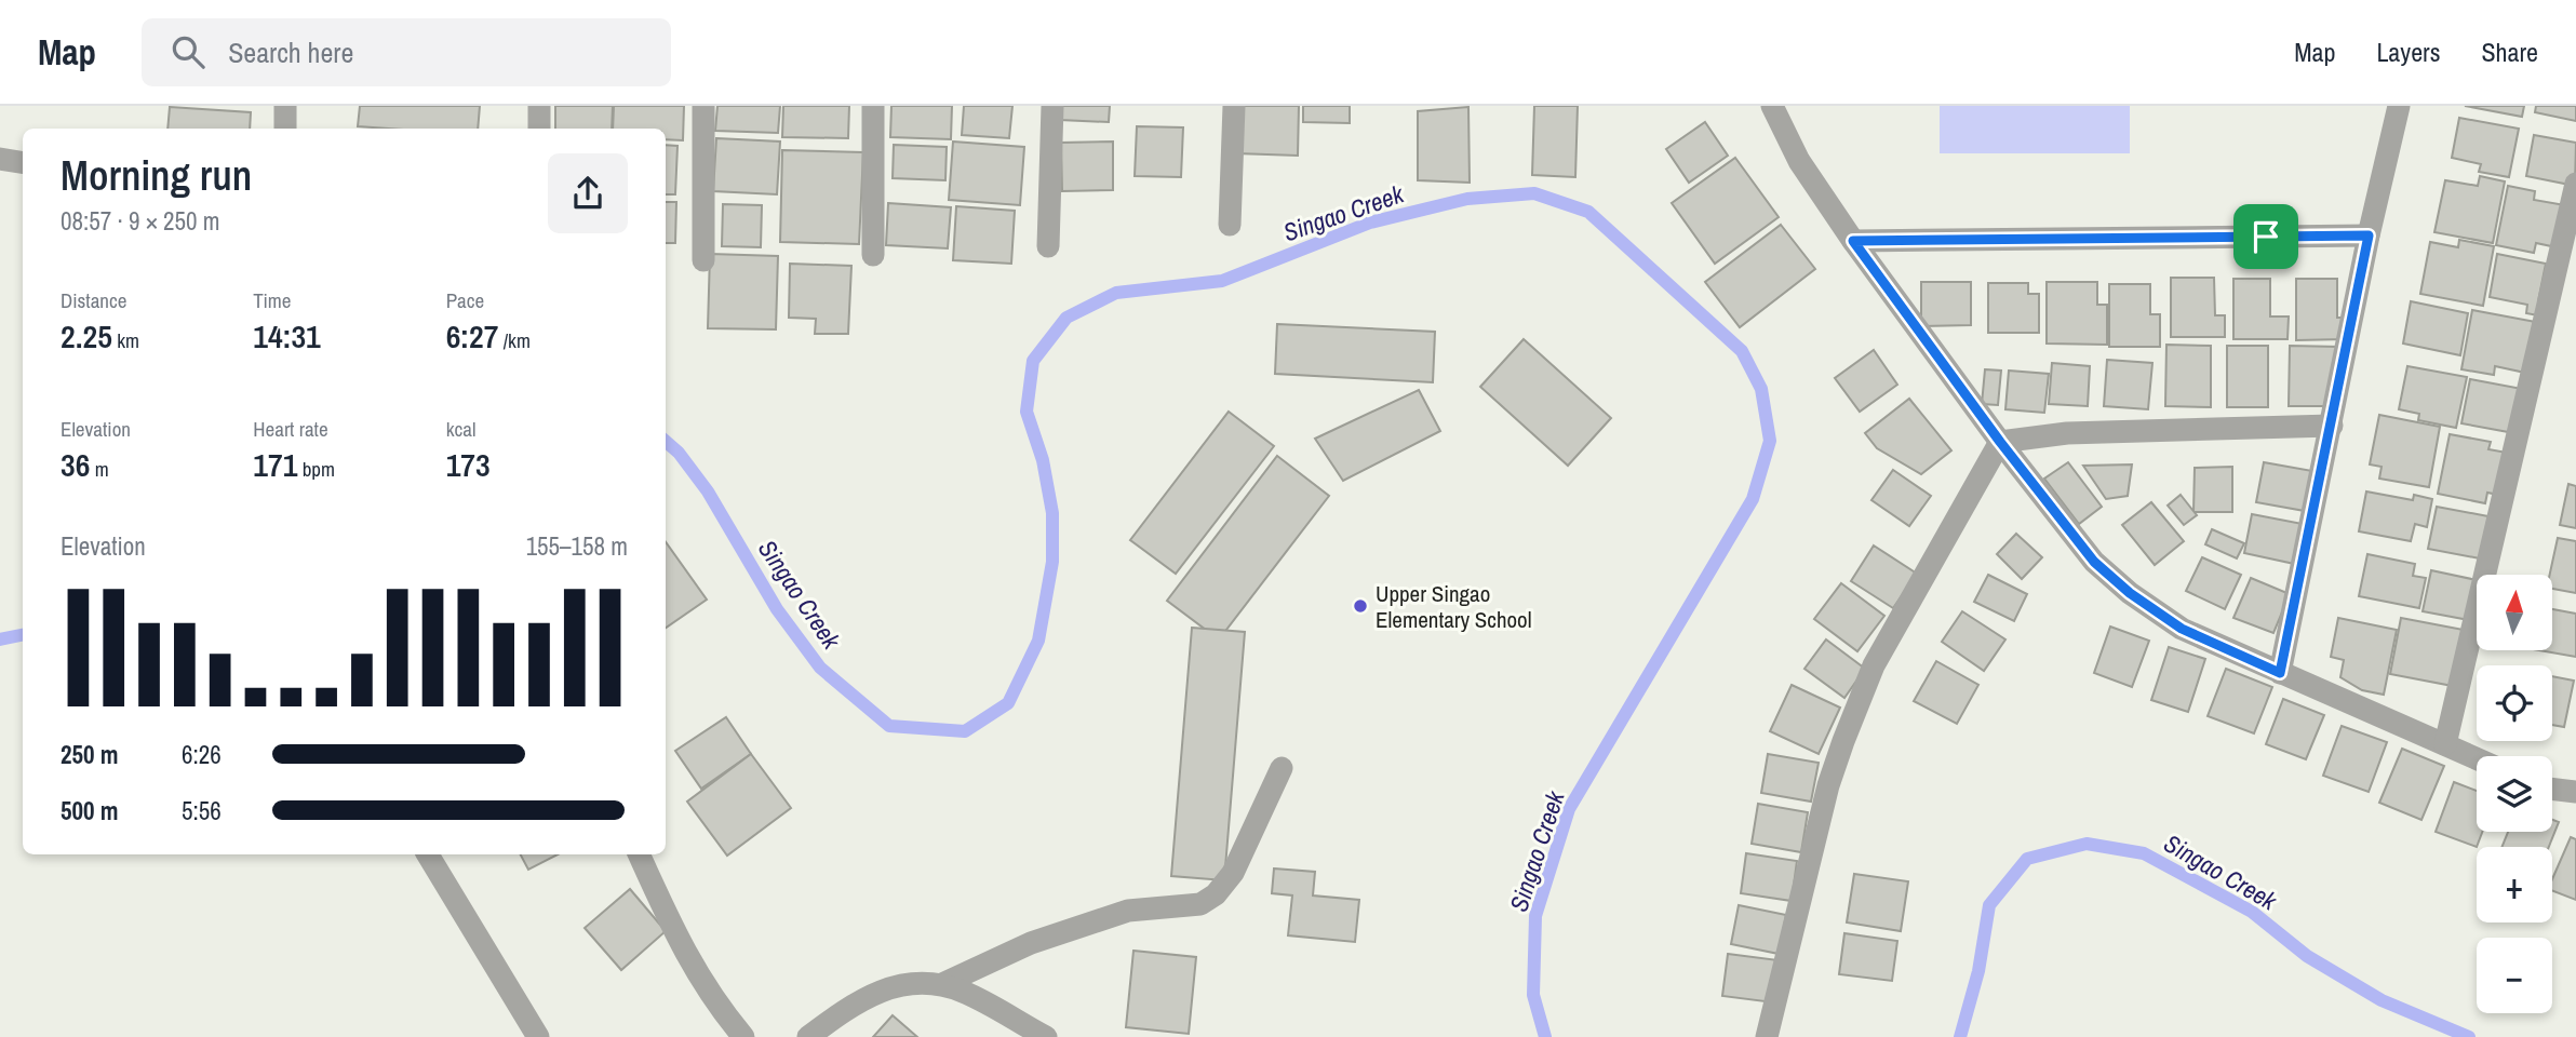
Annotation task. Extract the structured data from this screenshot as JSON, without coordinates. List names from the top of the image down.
{
  "water": ["Singao Creek"],
  "places": ["Upper Singao Elementary School"],
  "north": "top",
  "page": {
    "header": "Map",
    "search": "Search here",
    "nav": ["Map", "Layers", "Share"],
    "heading": ["Morning run", "08:57 · 9 × 250 m"],
    "stats": [
      ["Distance", "2.25 km"],
      ["Time", "14:31"],
      ["Pace", "6:27 /km"],
      ["Elevation", "36 m"],
      ["Heart rate", "171 bpm"],
      ["kcal", "173"]
    ],
    "chart": ["Elevation", "155–158 m"],
    "map_buttons": ["+", "−"],
    "list": [
      {
        "name": "250 m",
        "note": "6:26"
      },
      {
        "name": "500 m",
        "note": "5:56"
      }
    ]
  }
}
